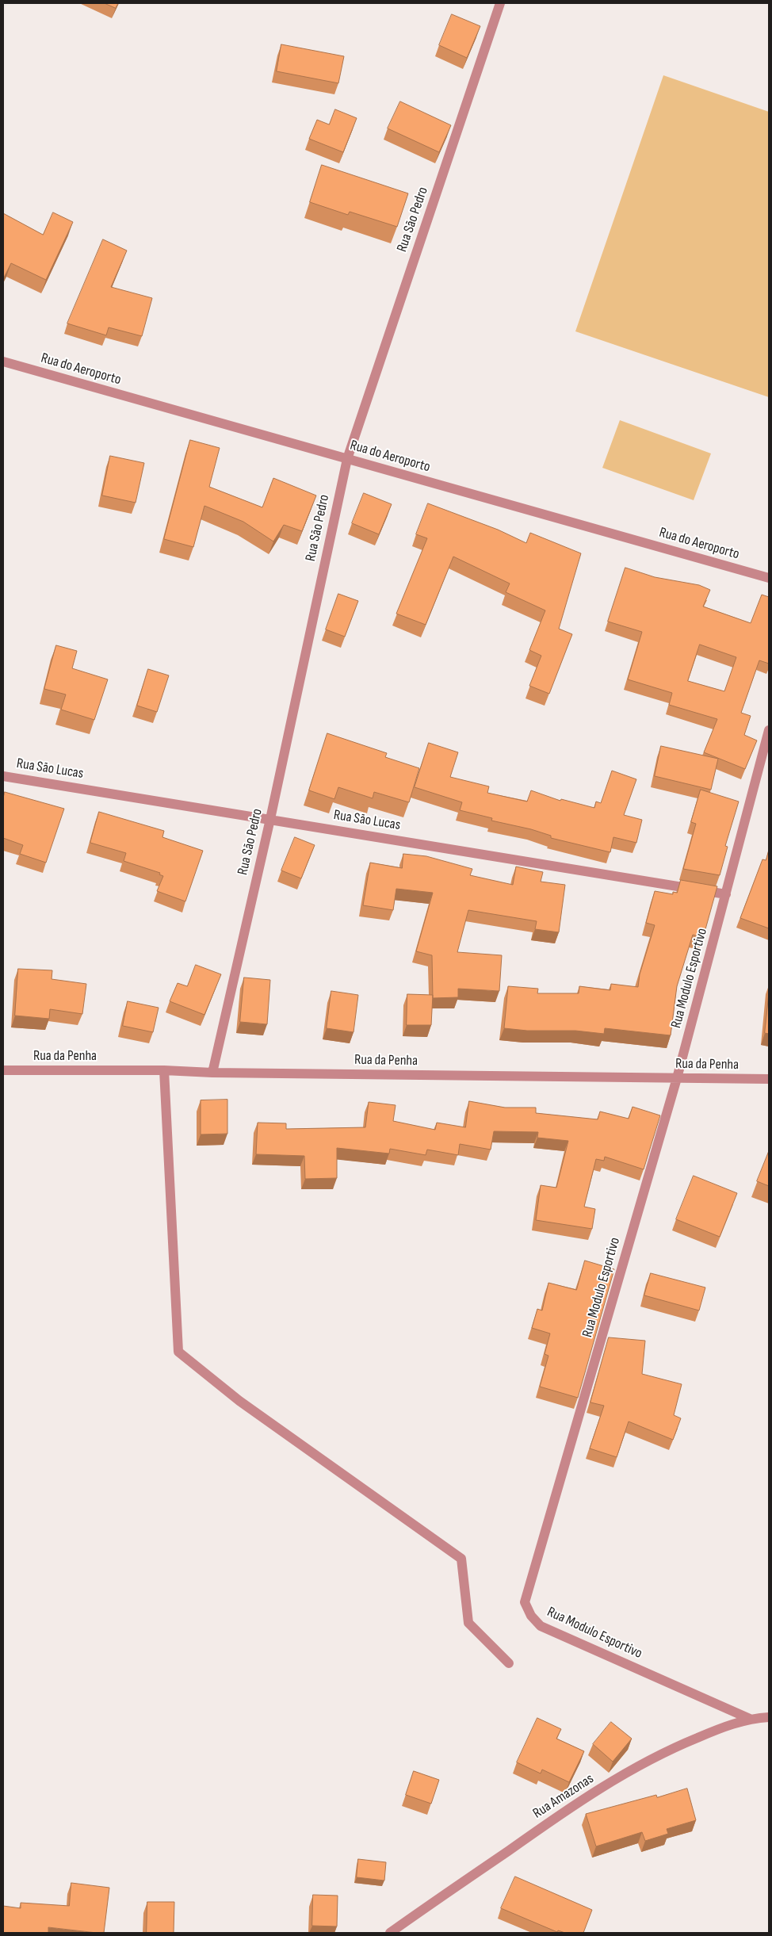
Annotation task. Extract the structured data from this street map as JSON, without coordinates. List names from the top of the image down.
{
  "streets": {
    "street": [
      "Rua São Pedro",
      "Rua do Aeroporto",
      "Rua São Lucas",
      "Rua Modulo Esportivo",
      "Rua da Penha",
      "Rua Amazonas"
    ]
  },
  "crossings": [
    ["Rua São Pedro", "Rua do Aeroporto"],
    ["Rua São Pedro", "Rua São Lucas"],
    ["Rua São Pedro", "Rua da Penha"],
    ["Rua São Lucas", "Rua Modulo Esportivo"],
    ["Rua Modulo Esportivo", "Rua da Penha"],
    ["Rua Modulo Esportivo", "Rua Amazonas"]
  ]
}
